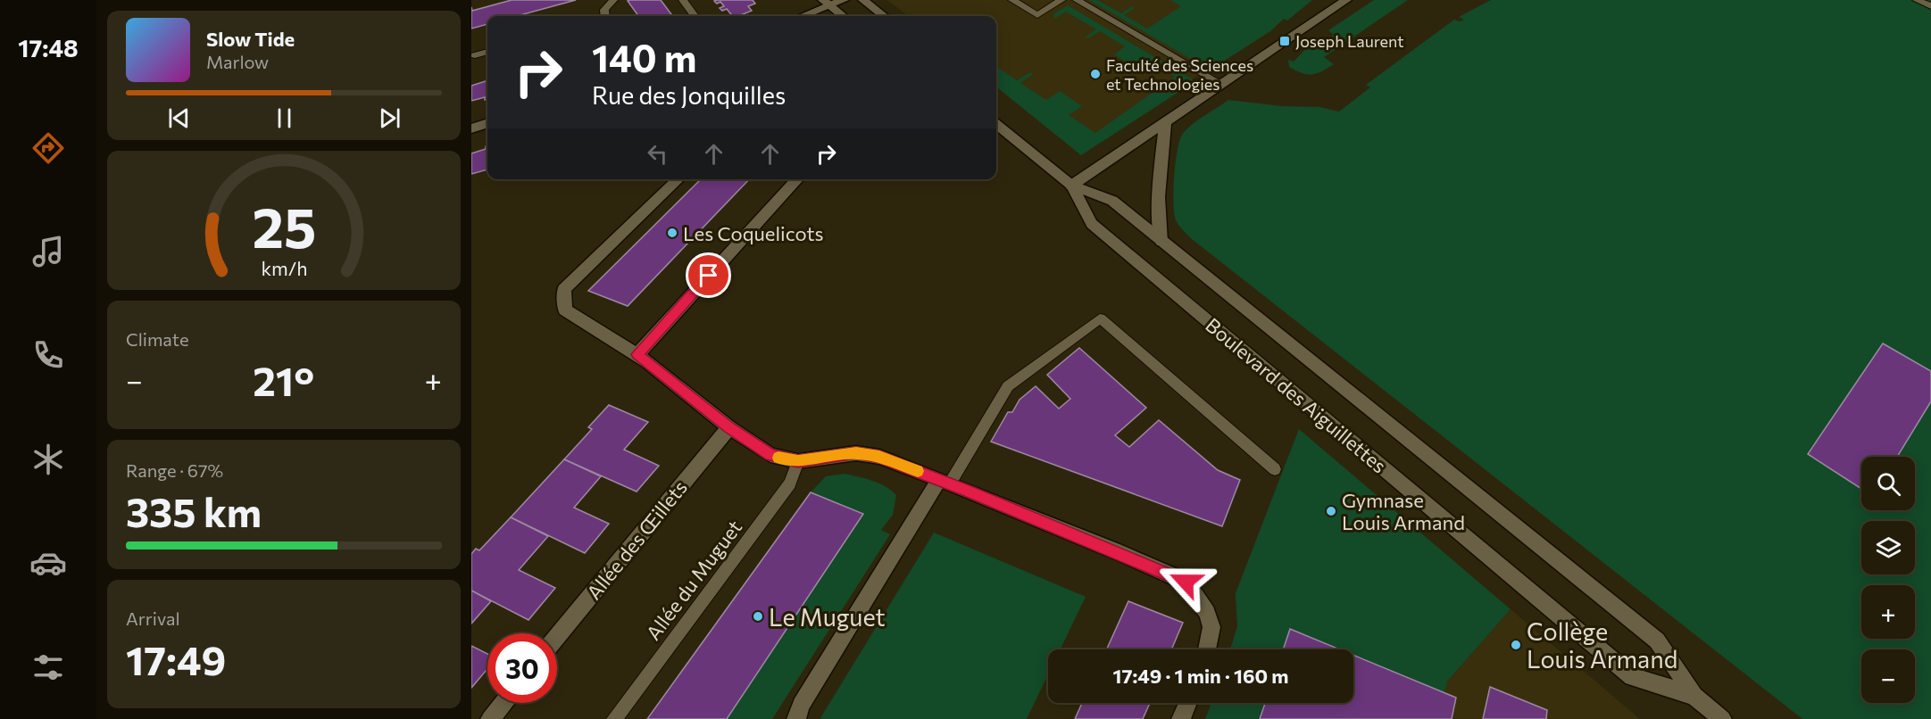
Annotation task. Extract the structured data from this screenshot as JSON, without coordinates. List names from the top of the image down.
{
  "streets": {
    "street": ["Boulevard des Aiguillettes", "Allée des Œillets"],
    "lane": ["Allée du Muguet"]
  },
  "places": {
    "transit": ["Joseph Laurent"],
    "other": [
      "Faculté des Sciences et Technologies",
      "Les Coquelicots",
      "Gymnase Louis Armand",
      "Le Muguet",
      "Collège Louis Armand"
    ]
  },
  "page": {
    "tabs": "17:48",
    "turn": ["140 m", "Rue des Jonquilles"],
    "song": ["Slow Tide", "Marlow"],
    "tile": [
      "Climate",
      ["Range · 67%", "335 km"],
      ["Arrival", "17:49"]
    ],
    "heat": ["−", "21°", "+"],
    "map_buttons": ["+", "−"],
    "limit": "30",
    "trip": "17:49 · 1 min · 160 m",
    "gauge": ["25", "km/h"]
  }
}
